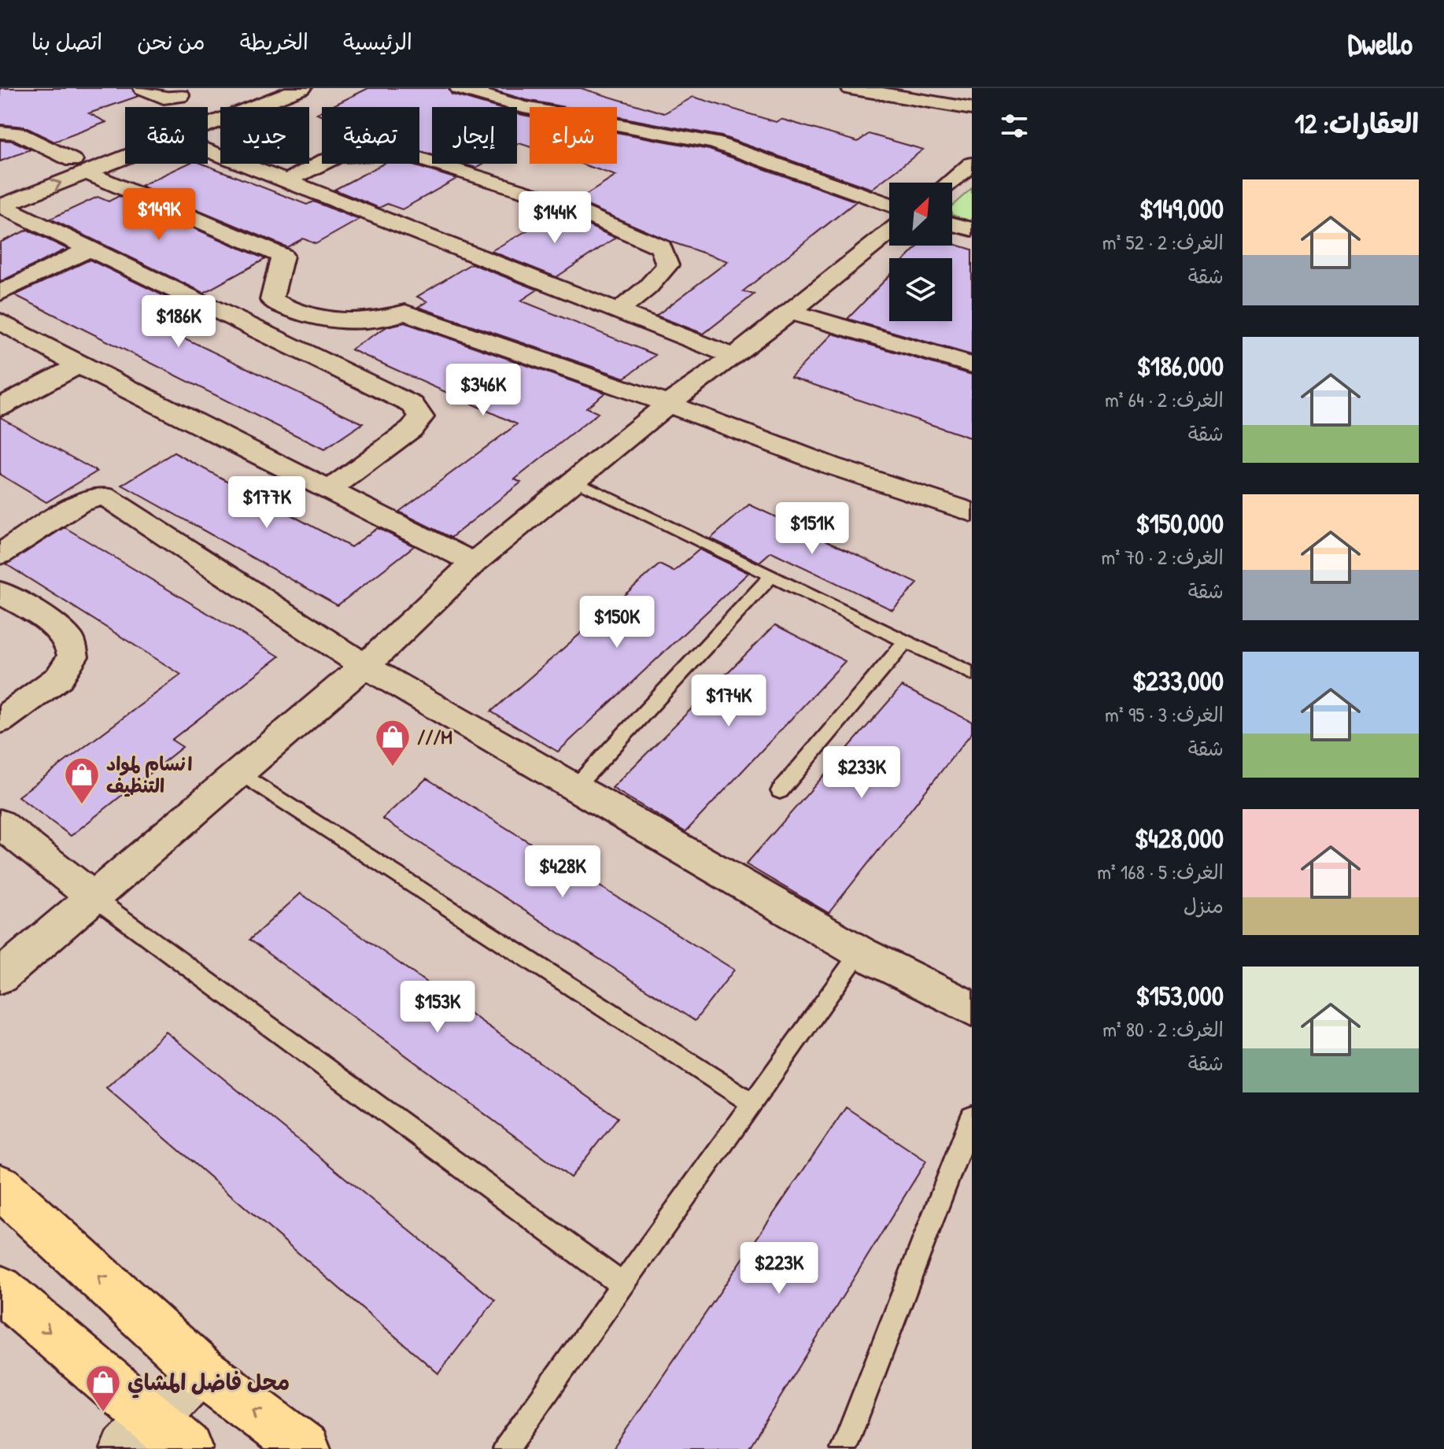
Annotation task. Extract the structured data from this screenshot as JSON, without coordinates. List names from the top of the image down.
{
  "places": {
    "shop": ["///M", "انسام لمواد التنظيف", "محل فاضل المشاي"]
  },
  "north": "top right",
  "page": {
    "header": "Dwello",
    "nav": [
      "الرئيسية",
      "الخريطة",
      "من نحن",
      "اتصل بنا"
    ],
    "heading": "العقارات: 12",
    "chip": [
      "شراء",
      "إيجار",
      "تصفية",
      "جديد",
      "شقة"
    ],
    "list": [
      {
        "name": "$149,000",
        "note": "الغرف: 2 · 52 m² · شقة"
      },
      {
        "name": "$186,000",
        "note": "الغرف: 2 · 64 m² · شقة"
      },
      {
        "name": "$150,000",
        "note": "الغرف: 2 · 70 m² · شقة"
      },
      {
        "name": "$233,000",
        "note": "الغرف: 3 · 95 m² · شقة"
      },
      {
        "name": "$428,000",
        "note": "الغرف: 5 · 168 m² · منزل"
      },
      {
        "name": "$153,000",
        "note": "الغرف: 2 · 80 m² · شقة"
      }
    ],
    "price": [
      "$149K",
      "$144K",
      "$186K",
      "$346K",
      "$177K",
      "$151K",
      "$150K",
      "$174K",
      "$233K",
      "$428K",
      "$153K",
      "$223K"
    ]
  }
}
